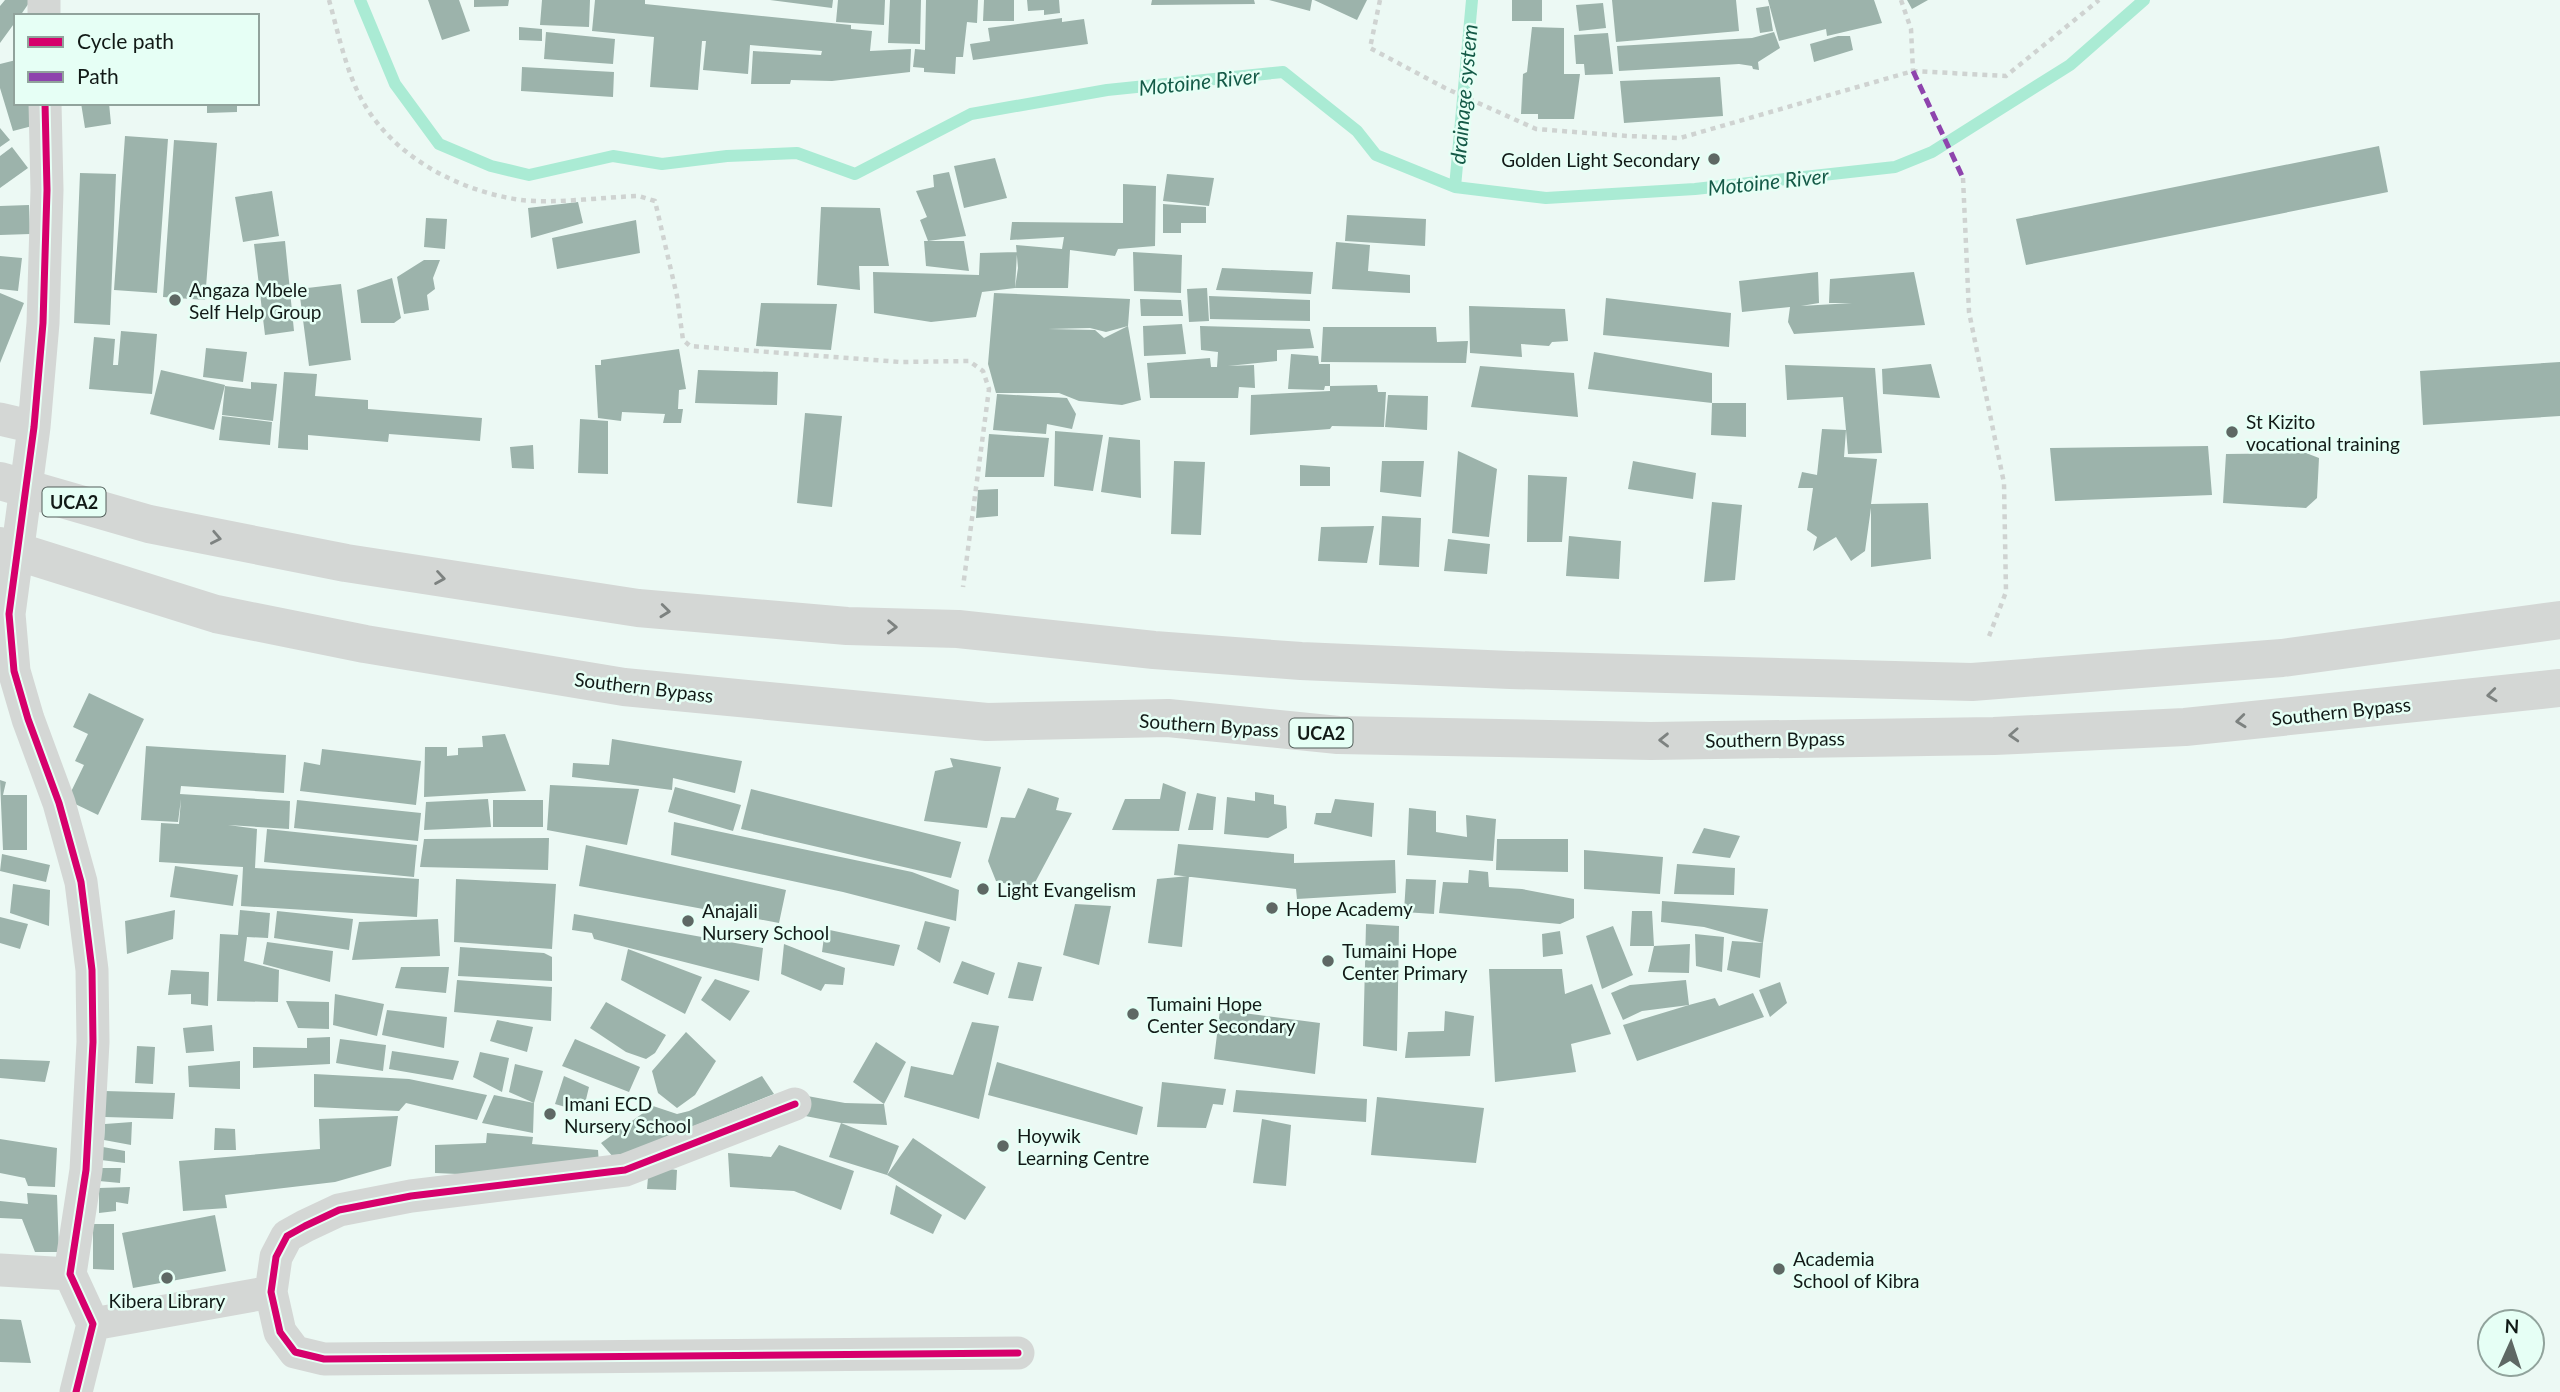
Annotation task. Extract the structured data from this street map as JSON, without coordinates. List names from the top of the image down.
{
  "streets": {
    "highway": ["UCA2", "Southern Bypass"]
  },
  "water": ["Motoine River", "drainage system"],
  "places": [
    "Golden Light Secondary",
    "Angaza Mbele Self Help Group",
    "St Kizito vocational training",
    "Light Evangelism",
    "Hope Academy",
    "Anajali Nursery School",
    "Tumaini Hope Center Primary",
    "Tumaini Hope Center Secondary",
    "Imani ECD Nursery School",
    "Hoywik Learning Centre",
    "Academia School of Kibra",
    "Kibera Library"
  ],
  "legend": ["Cycle path", "Path"],
  "north": "top"
}
